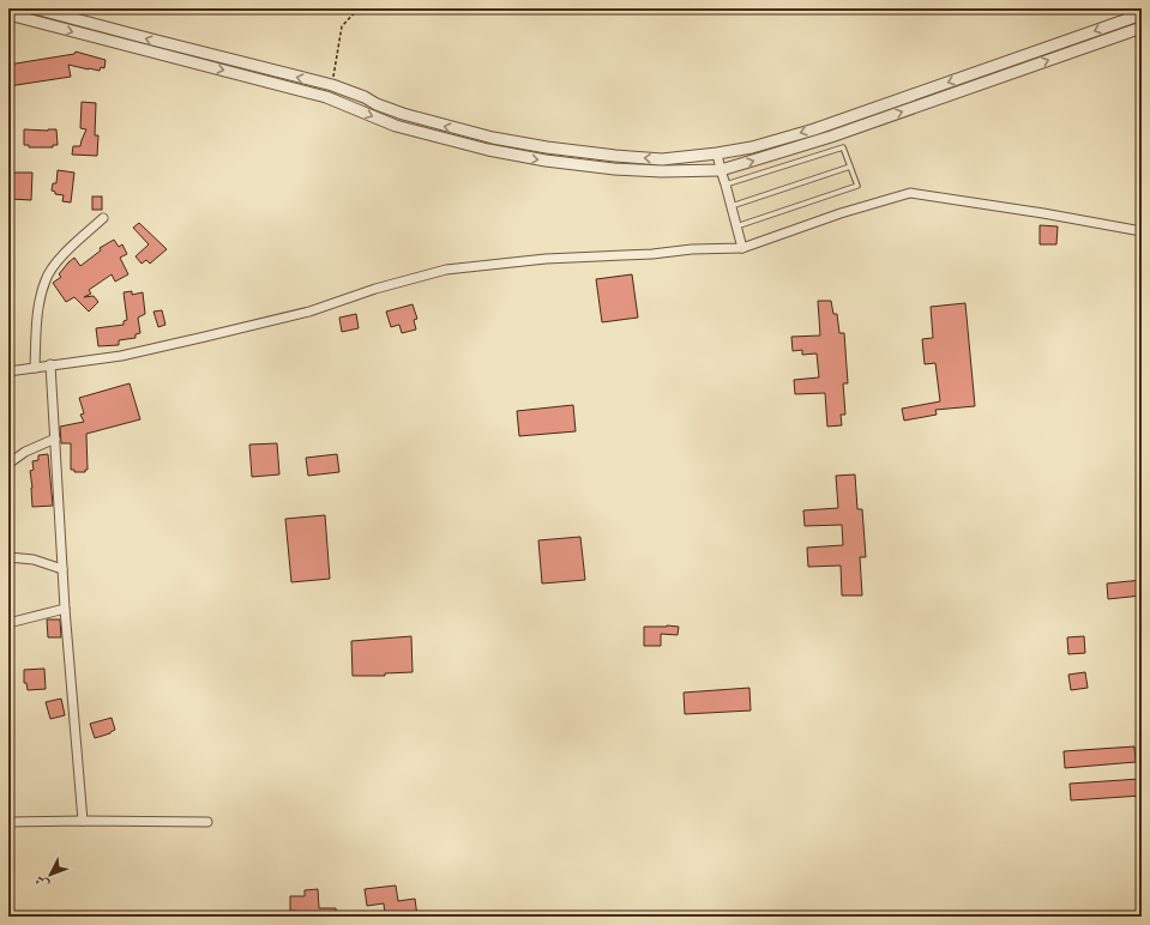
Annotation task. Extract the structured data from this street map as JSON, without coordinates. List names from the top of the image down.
{
  "north": "bottom left"
}
